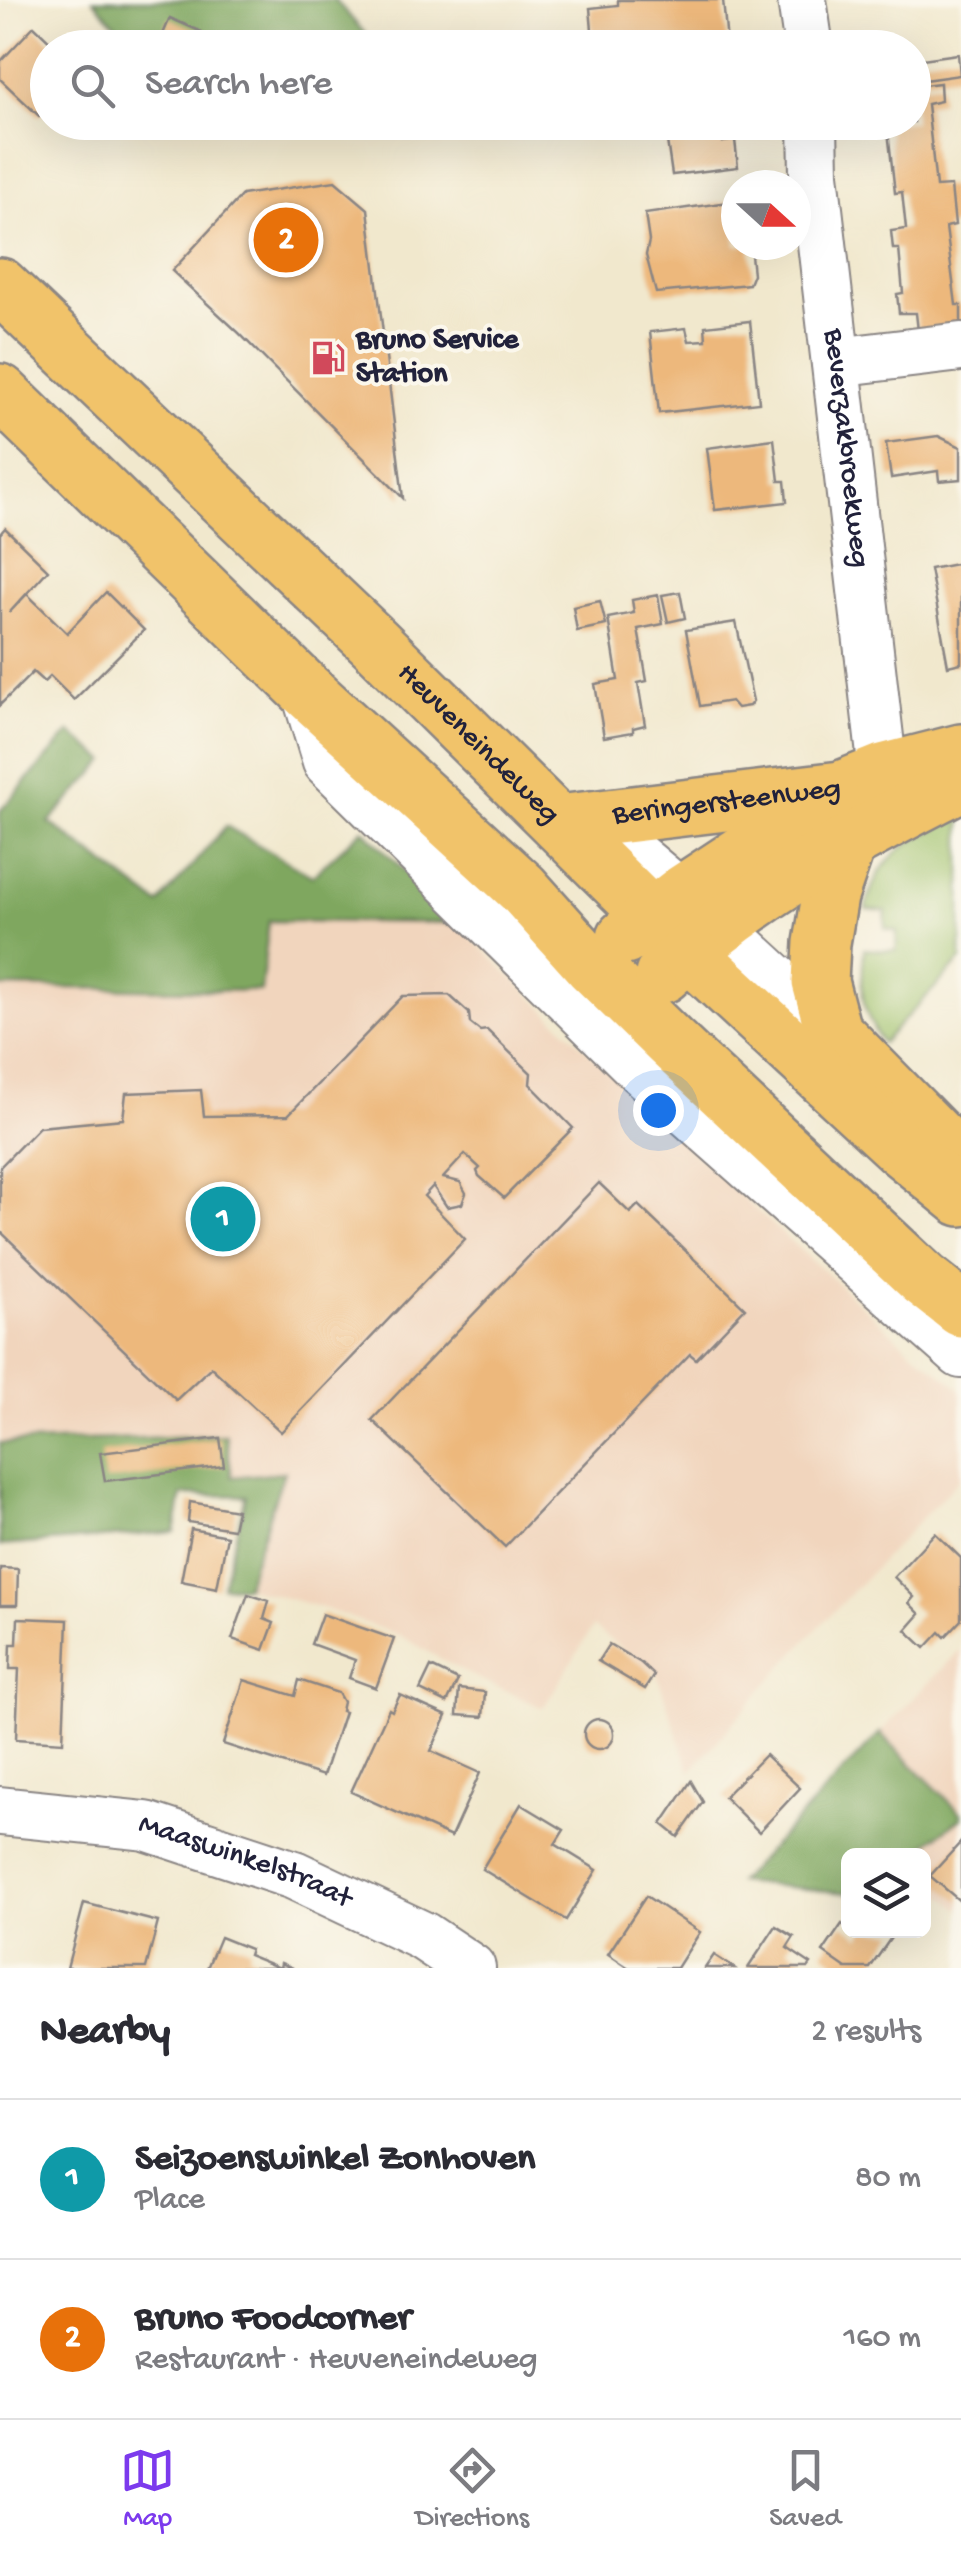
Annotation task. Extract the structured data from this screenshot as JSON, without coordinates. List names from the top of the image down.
{
  "streets": {
    "main road": ["Heuveneindeweg", "Beringersteenweg"],
    "street": ["Beverzakbroekweg", "Maaswinkelstraat"]
  },
  "crossings": [
    ["Beverzakbroekweg", "Beringersteenweg"],
    ["Heuveneindeweg", "Beringersteenweg"]
  ],
  "places": {
    "fuel station": ["Bruno Service Station"]
  },
  "north": "right",
  "page": {
    "search": "Search here",
    "pins": ["2", "1"],
    "heading": ["Nearby", "2 results"],
    "list": [
      {
        "mark": "1",
        "name": "Seizoenswinkel Zonhoven",
        "note": "Place",
        "value": "80 m"
      },
      {
        "mark": "2",
        "name": "Bruno Foodcorner",
        "note": "Restaurant · Heuveneindeweg",
        "value": "160 m"
      }
    ],
    "nav": ["Map", "Directions", "Saved"]
  }
}
